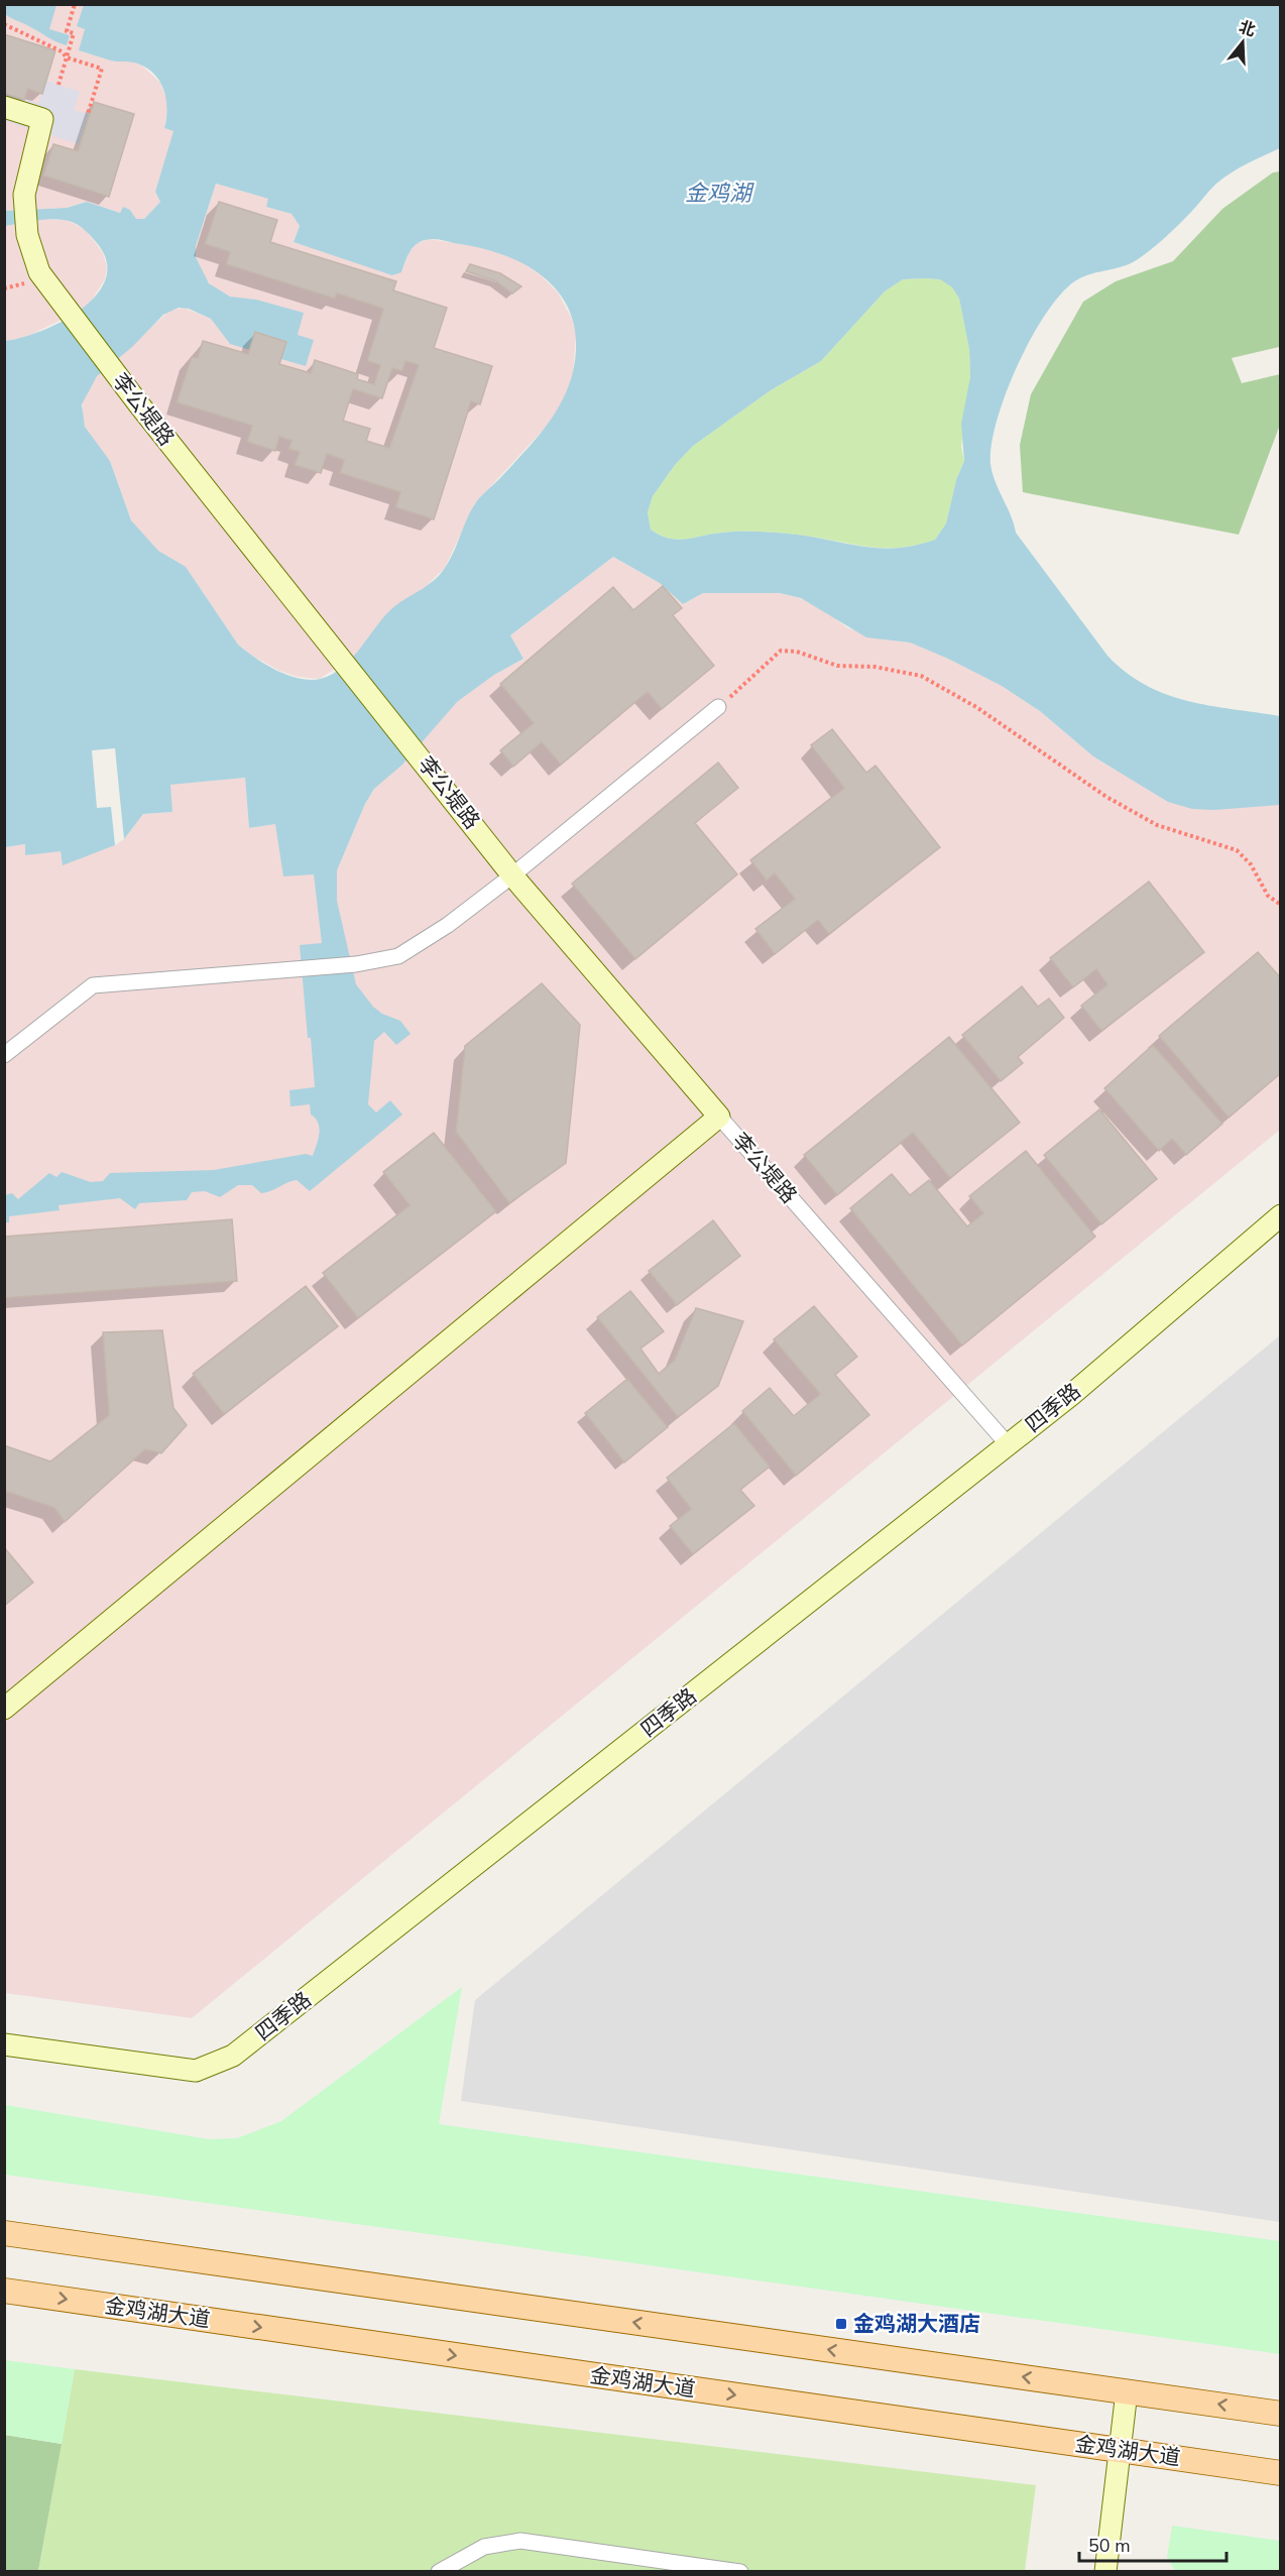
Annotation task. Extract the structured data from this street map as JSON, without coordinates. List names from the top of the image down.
{
  "streets": {
    "main road": ["金鸡湖大道"],
    "street": ["李公堤路", "四季路"]
  },
  "crossings": [
    ["李公堤路", "四季路"]
  ],
  "water": ["金鸡湖"],
  "places": {
    "transit": ["金鸡湖大酒店"]
  },
  "scale_bar": "50 m",
  "north": "top"
}
